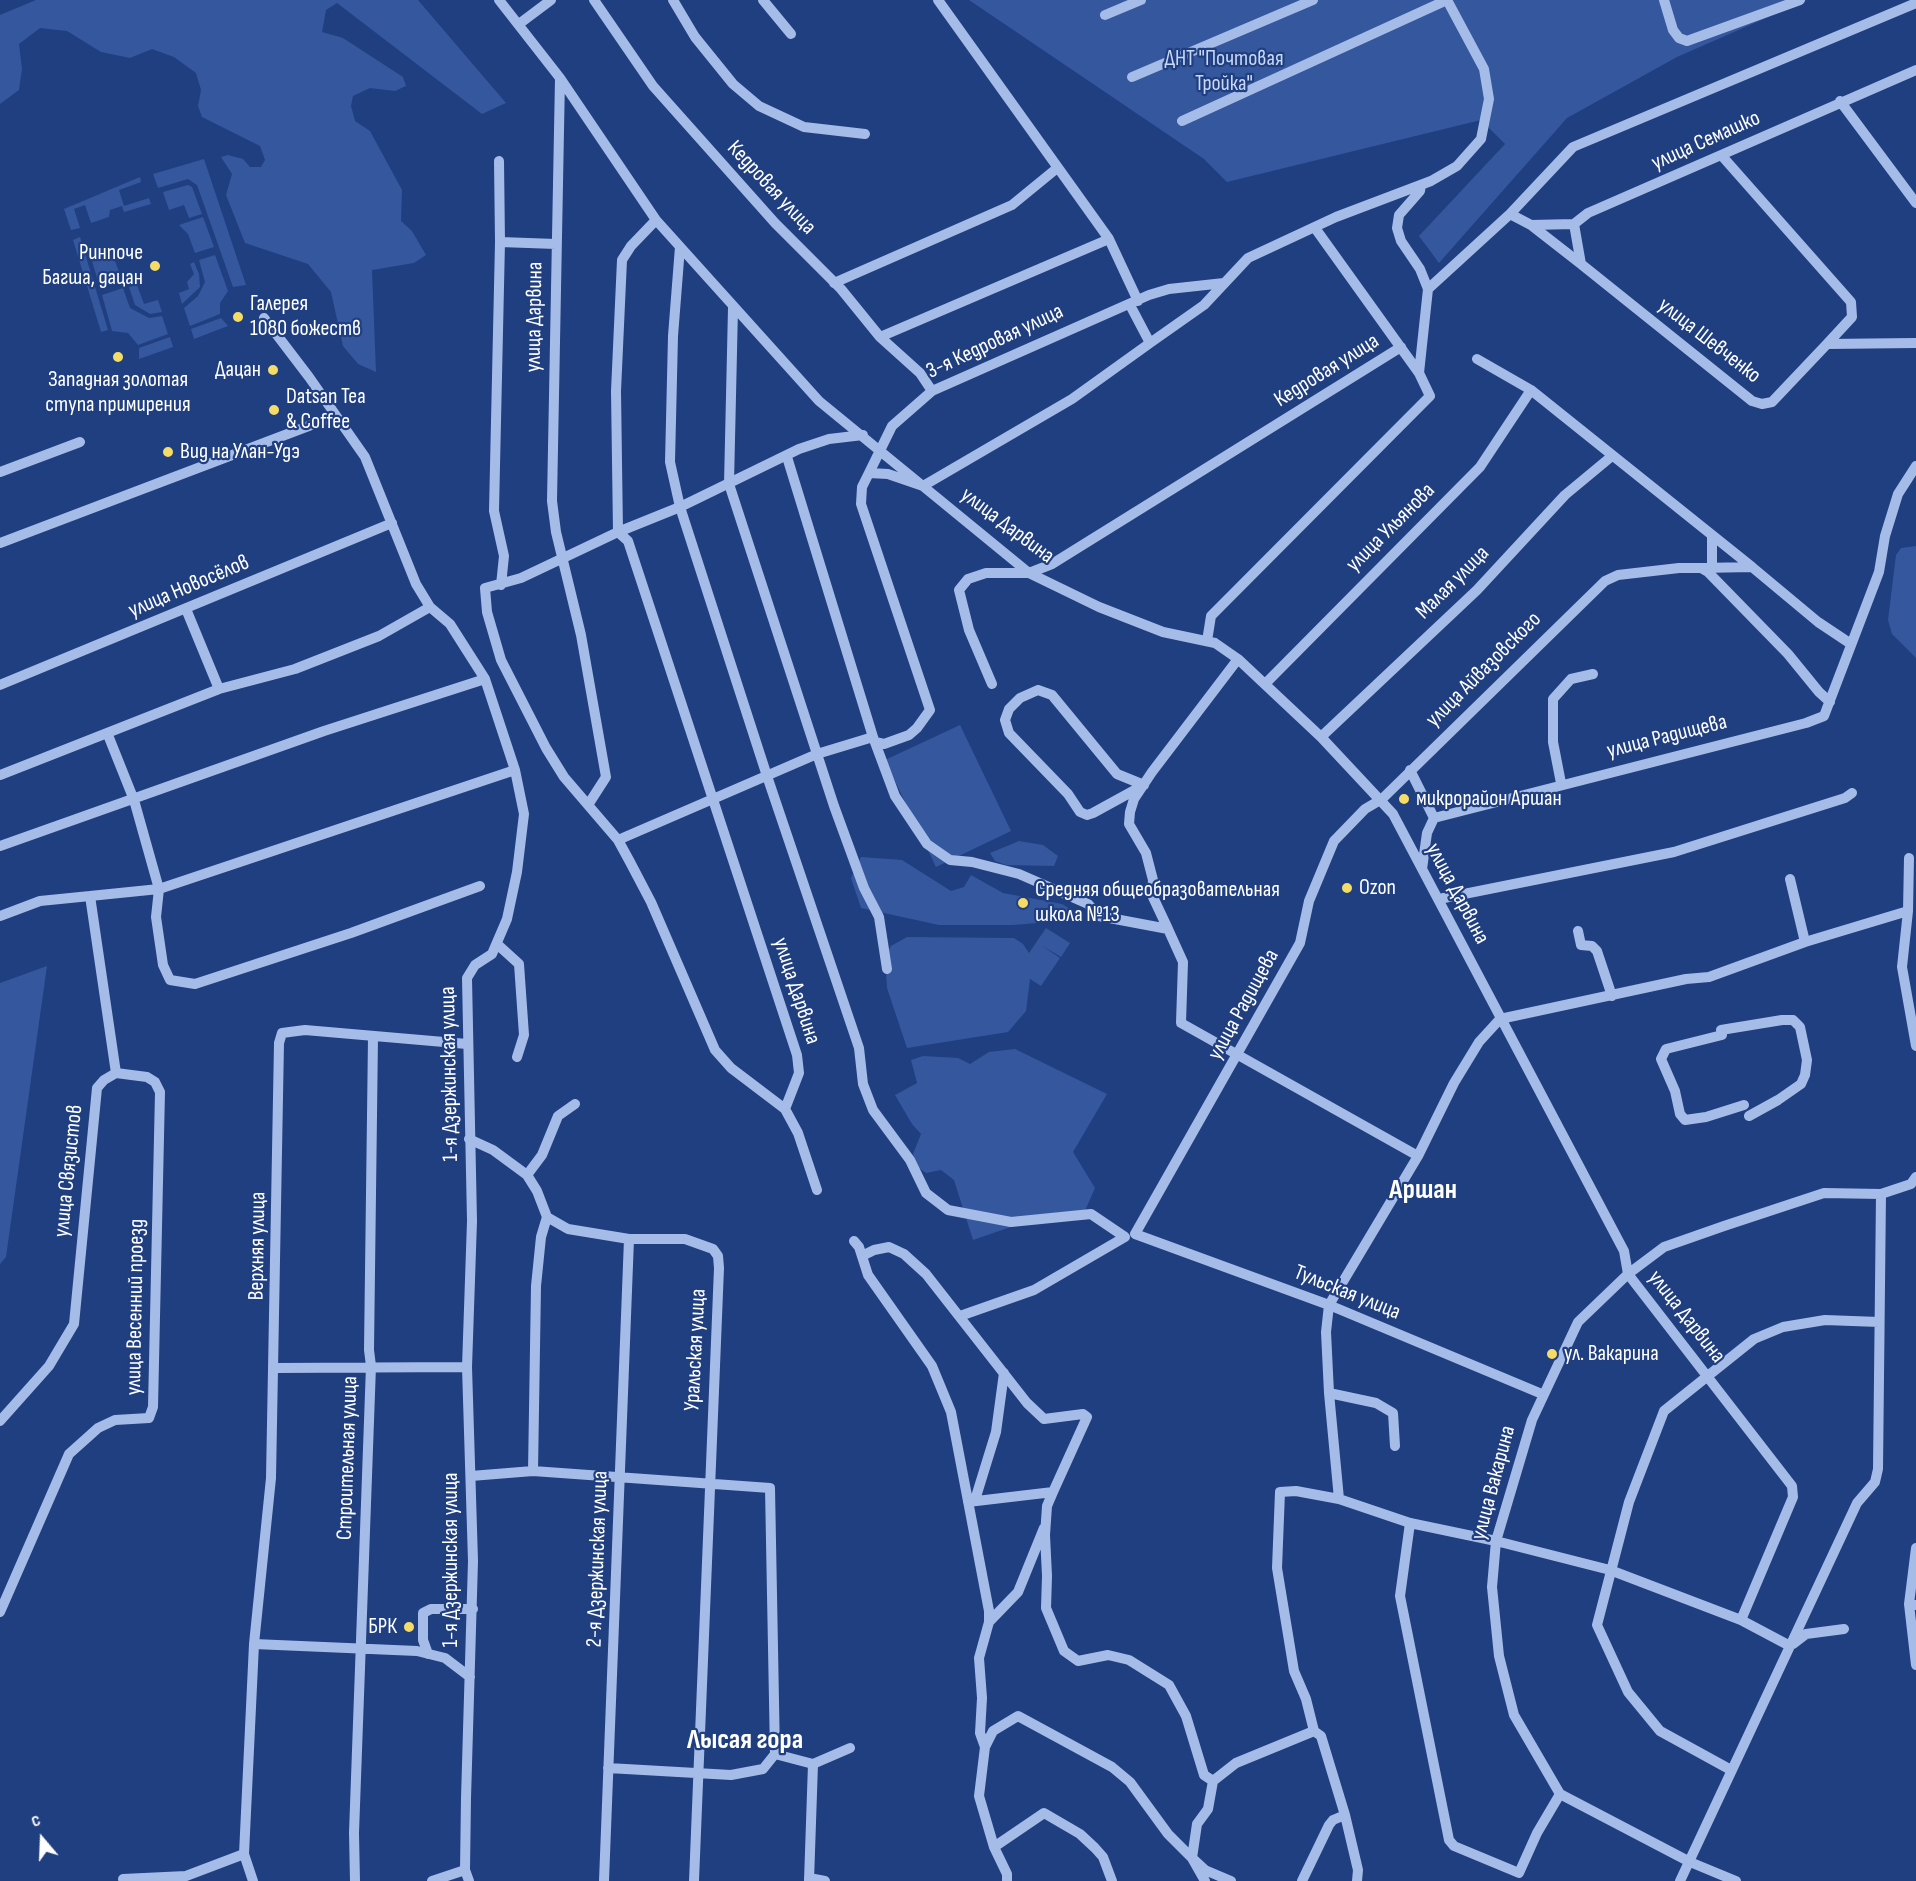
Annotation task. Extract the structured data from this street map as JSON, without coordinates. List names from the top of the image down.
{
  "streets": {
    "street": [
      "улица Семашко",
      "Кедровая улица",
      "улица Дарвина",
      "улица Шевченко",
      "3-я Кедровая улица",
      "улица Ульянова",
      "Малая улица",
      "улица Новосёлов",
      "улица Айвазовского",
      "улица Радищева",
      "1-я Дзержинская улица",
      "улица Связистов",
      "Верхняя улица",
      "Тульская улица",
      "улица Весенний проезд",
      "Уральская улица",
      "Строительная улица",
      "улица Вакарина",
      "2-я Дзержинская улица"
    ]
  },
  "crossings": [
    ["улица Семашко", "улица Шевченко"],
    ["Кедровая улица", "улица Дарвина"],
    ["Кедровая улица", "3-я Кедровая улица"],
    ["улица Дарвина", "3-я Кедровая улица"],
    ["улица Дарвина", "улица Ульянова"],
    ["улица Дарвина", "Малая улица"],
    ["улица Дарвина", "улица Айвазовского"],
    ["улица Дарвина", "улица Радищева"],
    ["улица Дарвина", "Тульская улица"],
    ["улица Дарвина", "улица Вакарина"],
    ["улица Новосёлов", "1-я Дзержинская улица"],
    ["улица Айвазовского", "улица Радищева"],
    ["улица Радищева", "Тульская улица"],
    ["1-я Дзержинская улица", "Верхняя улица"],
    ["улица Связистов", "улица Весенний проезд"],
    ["Верхняя улица", "Строительная улица"],
    ["Тульская улица", "улица Вакарина"],
    ["Уральская улица", "2-я Дзержинская улица"]
  ],
  "districts": ["Аршан", "Лысая гора"],
  "parks": ["ДНТ \"Почтовая Тройка\""],
  "places": [
    "Ринпоче Багша, дацан",
    "Галерея 1080 божеств",
    "Западная золотая ступа примирения",
    "Дацан",
    "Datsan Tea & Coffee",
    "Вид на Улан-Удэ",
    "микрорайон Аршан",
    "Ozon",
    "Средняя общеобразовательная школа №13",
    "ул. Вакарина",
    "БРК"
  ],
  "north": "top"
}
